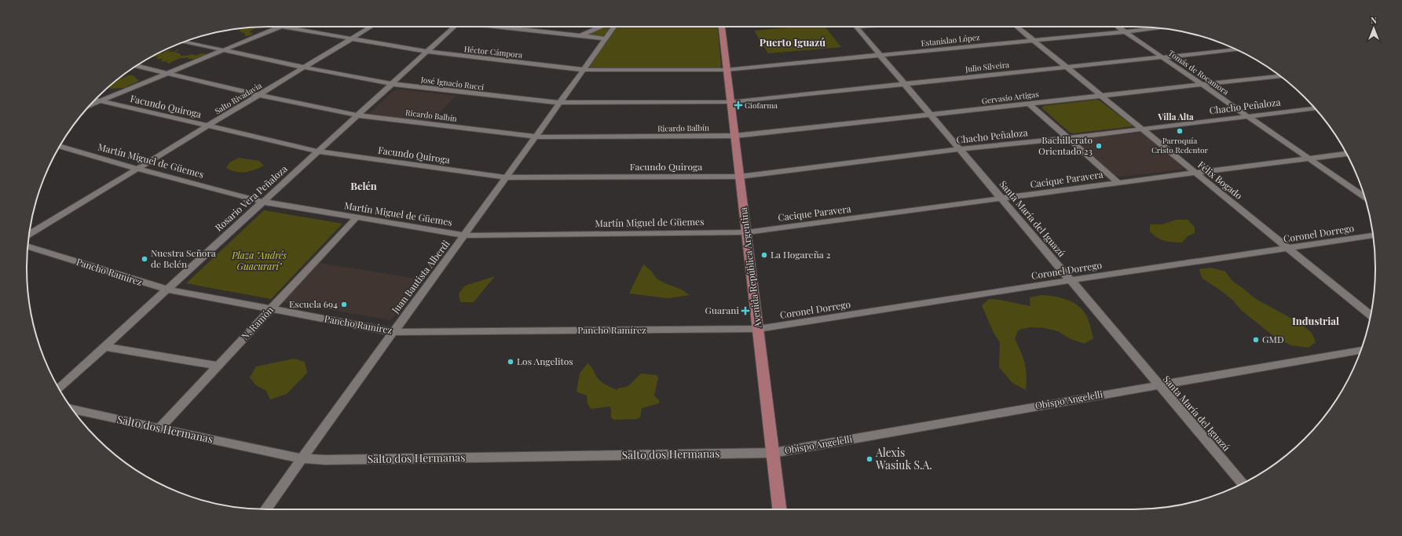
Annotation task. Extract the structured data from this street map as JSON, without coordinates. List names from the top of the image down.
{
  "streets": {
    "main road": ["Avenida República Argentina"],
    "street": [
      "Estanislao López",
      "Héctor Cámpora",
      "Julio Silveira",
      "Tomás de Rocamora",
      "José Ignacio Rucci",
      "Gervasio Artigas",
      "Salto Rivadavia",
      "Facundo Quiroga",
      "Chacho Peñaloza",
      "Ricardo Balbín",
      "Martín Miguel de Güemes",
      "Cacique Paravera",
      "Félix Bogado",
      "Rosario Vera Peñaloza",
      "Santa María del Iguazú",
      "Coronel Dorrego",
      "Pancho Ramírez",
      "Juan Bautista Alberdi",
      "N. Ramón",
      "Obispo Angelelli",
      "Salto dos Hermanas"
    ]
  },
  "crossings": [
    ["Estanislao López", "Héctor Cámpora"],
    ["Estanislao López", "Tomás de Rocamora"],
    ["Estanislao López", "Félix Bogado"],
    ["Estanislao López", "Santa María del Iguazú"],
    ["Estanislao López", "Avenida República Argentina"],
    ["Héctor Cámpora", "Salto Rivadavia"],
    ["Héctor Cámpora", "Rosario Vera Peñaloza"],
    ["Héctor Cámpora", "Avenida República Argentina"],
    ["Héctor Cámpora", "Juan Bautista Alberdi"],
    ["Julio Silveira", "Tomás de Rocamora"],
    ["Julio Silveira", "José Ignacio Rucci"],
    ["Julio Silveira", "Félix Bogado"],
    ["Julio Silveira", "Santa María del Iguazú"],
    ["Julio Silveira", "Avenida República Argentina"],
    ["Tomás de Rocamora", "Gervasio Artigas"],
    ["Tomás de Rocamora", "Chacho Peñaloza"],
    ["Tomás de Rocamora", "Cacique Paravera"],
    ["José Ignacio Rucci", "Salto Rivadavia"],
    ["José Ignacio Rucci", "Rosario Vera Peñaloza"],
    ["José Ignacio Rucci", "Avenida República Argentina"],
    ["José Ignacio Rucci", "Juan Bautista Alberdi"],
    ["Gervasio Artigas", "Ricardo Balbín"],
    ["Gervasio Artigas", "Félix Bogado"],
    ["Gervasio Artigas", "Santa María del Iguazú"],
    ["Gervasio Artigas", "Avenida República Argentina"],
    ["Salto Rivadavia", "Facundo Quiroga"],
    ["Salto Rivadavia", "Ricardo Balbín"],
    ["Salto Rivadavia", "Martín Miguel de Güemes"],
    ["Facundo Quiroga", "Chacho Peñaloza"],
    ["Facundo Quiroga", "Rosario Vera Peñaloza"],
    ["Facundo Quiroga", "Avenida República Argentina"],
    ["Facundo Quiroga", "Juan Bautista Alberdi"],
    ["Chacho Peñaloza", "Félix Bogado"],
    ["Chacho Peñaloza", "Santa María del Iguazú"],
    ["Chacho Peñaloza", "Avenida República Argentina"],
    ["Ricardo Balbín", "Rosario Vera Peñaloza"],
    ["Ricardo Balbín", "Avenida República Argentina"],
    ["Ricardo Balbín", "Juan Bautista Alberdi"],
    ["Martín Miguel de Güemes", "Cacique Paravera"],
    ["Martín Miguel de Güemes", "Rosario Vera Peñaloza"],
    ["Martín Miguel de Güemes", "Avenida República Argentina"],
    ["Martín Miguel de Güemes", "Juan Bautista Alberdi"],
    ["Martín Miguel de Güemes", "N. Ramón"],
    ["Cacique Paravera", "Félix Bogado"],
    ["Cacique Paravera", "Santa María del Iguazú"],
    ["Cacique Paravera", "Avenida República Argentina"],
    ["Félix Bogado", "Coronel Dorrego"],
    ["Rosario Vera Peñaloza", "Pancho Ramírez"],
    ["Santa María del Iguazú", "Coronel Dorrego"],
    ["Santa María del Iguazú", "Obispo Angelelli"],
    ["Coronel Dorrego", "Avenida República Argentina"],
    ["Coronel Dorrego", "Pancho Ramírez"],
    ["Avenida República Argentina", "Pancho Ramírez"],
    ["Avenida República Argentina", "Obispo Angelelli"],
    ["Avenida República Argentina", "Salto dos Hermanas"],
    ["Pancho Ramírez", "Juan Bautista Alberdi"],
    ["Pancho Ramírez", "N. Ramón"],
    ["Juan Bautista Alberdi", "Salto dos Hermanas"],
    ["N. Ramón", "Salto dos Hermanas"],
    ["Obispo Angelelli", "Salto dos Hermanas"]
  ],
  "districts": [
    "Puerto Iguazú",
    "Villa Alta",
    "Belén",
    "Industrial"
  ],
  "parks": ["Plaza \"Andrés Guacurarí\""],
  "places": {
    "health": ["Giofarma", "Guarani"],
    "other": [
      "Parroquía Cristo Redentor",
      "Bachillerato Orientado 23",
      "La Hogareña 2",
      "Nuestra Señora de Belén",
      "Escuela 694",
      "GMD",
      "Los Angelitos",
      "Alexis Wasiuk S.A."
    ]
  },
  "north": "top"
}
